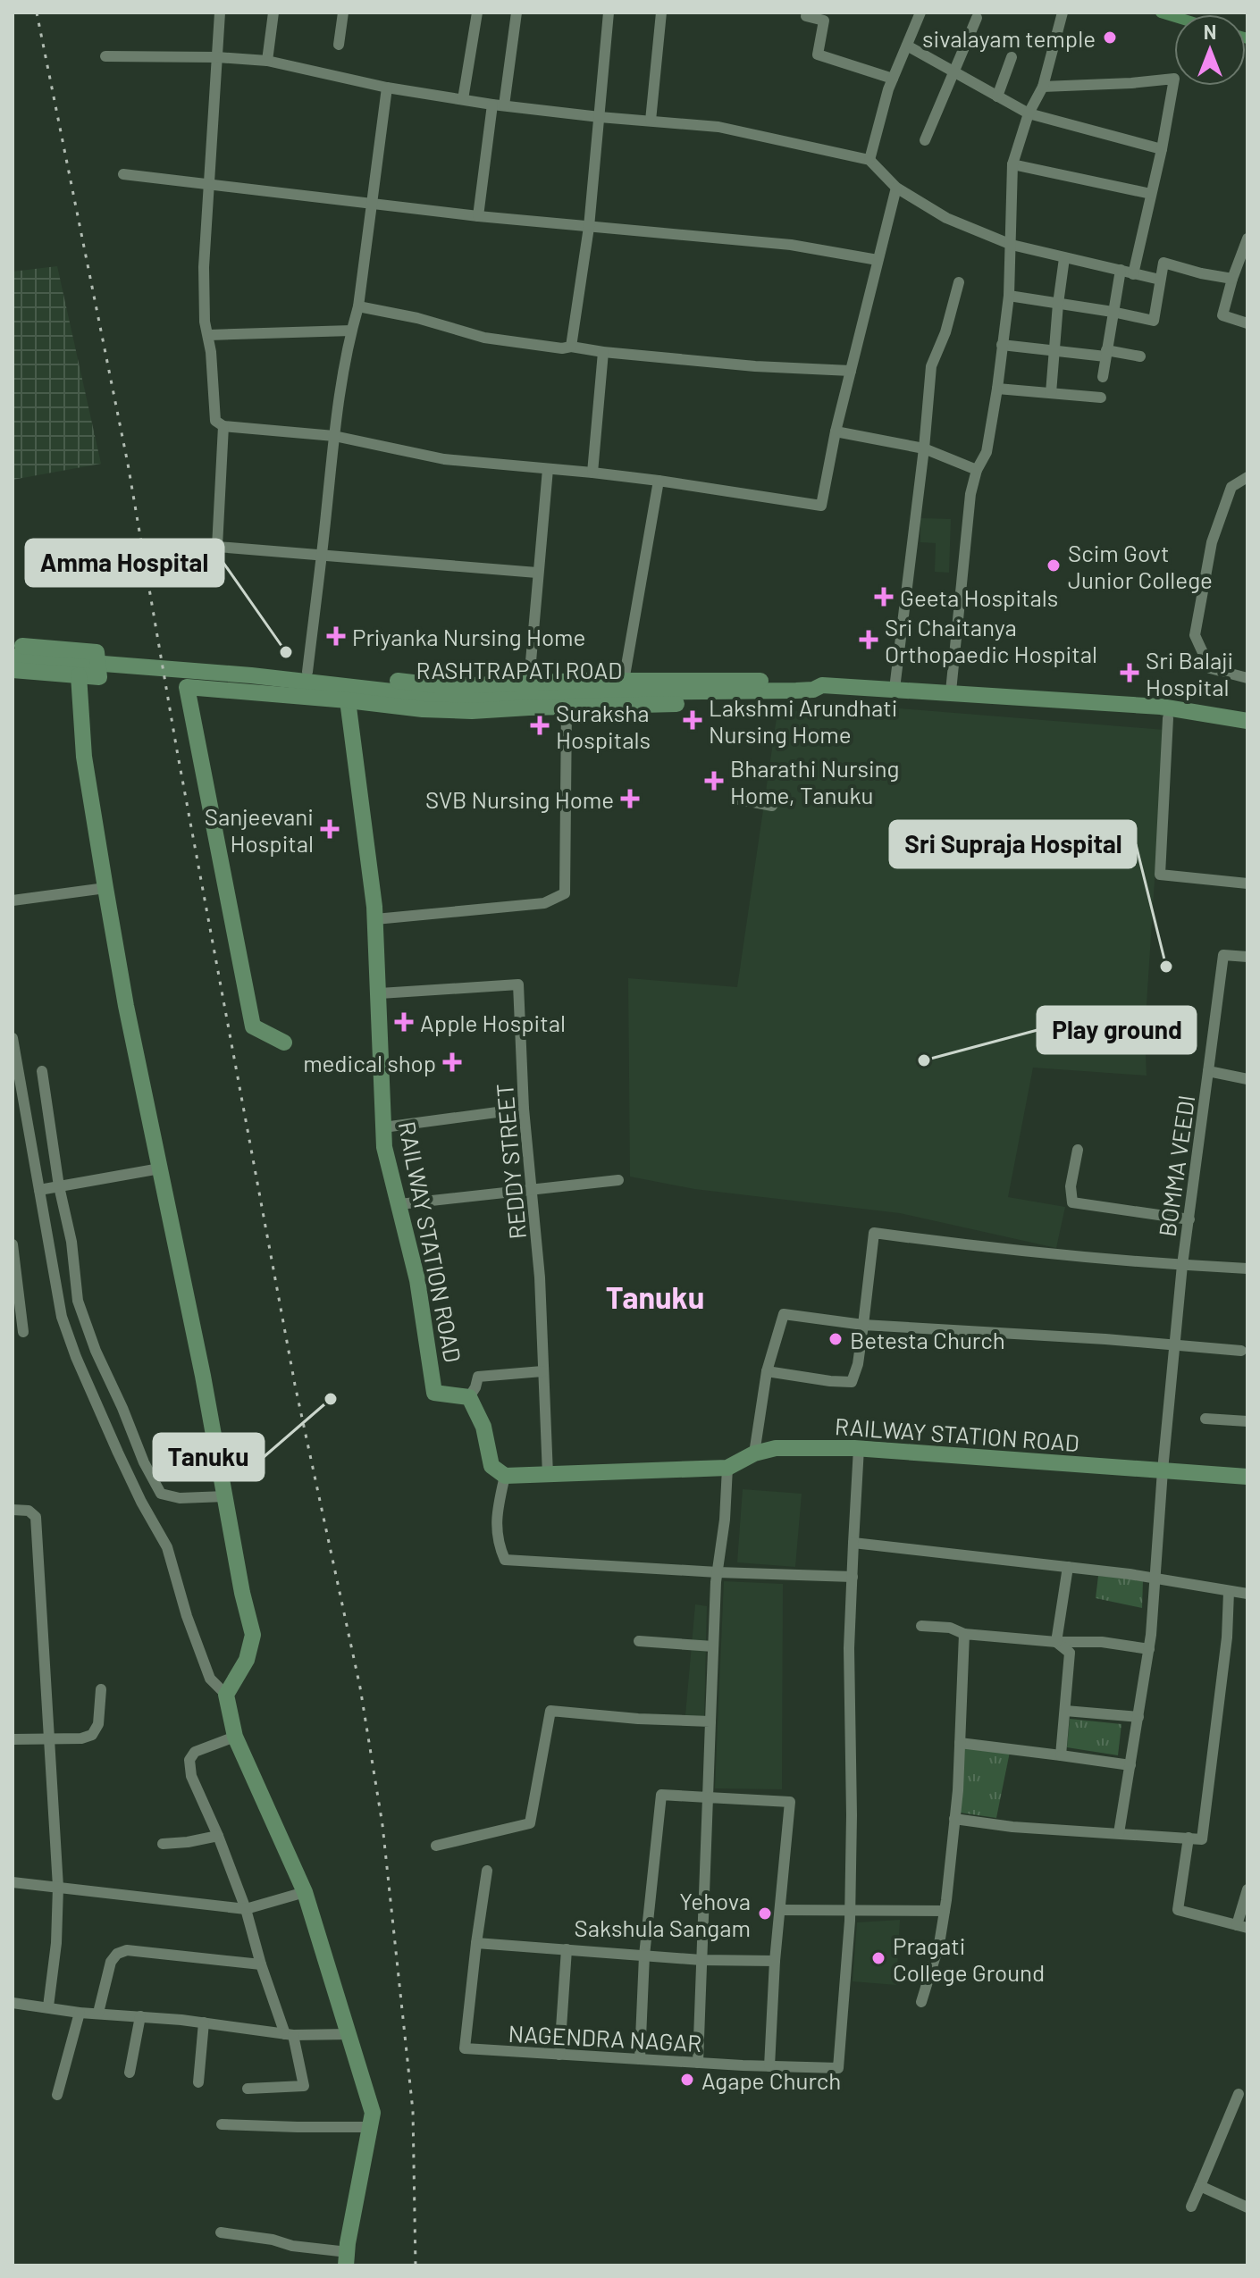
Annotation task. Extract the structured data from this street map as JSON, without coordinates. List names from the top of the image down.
{
  "streets": {
    "street": [
      "RASHTRAPATI ROAD",
      "REDDY STREET",
      "BOMMA VEEDI",
      "RAILWAY STATION ROAD",
      "NAGENDRA NAGAR"
    ]
  },
  "crossings": [
    ["REDDY STREET", "RAILWAY STATION ROAD"]
  ],
  "districts": ["Tanuku"],
  "places": {
    "other": [
      "sivalayam temple",
      "Scim Govt Junior College",
      "Amma Hospital",
      "Sri Supraja Hospital",
      "Play ground",
      "Betesta Church",
      "Tanuku",
      "Yehova Sakshula Sangam",
      "Pragati College Ground",
      "Agape Church"
    ],
    "health": [
      "Geeta Hospitals",
      "Priyanka Nursing Home",
      "Sri Chaitanya Orthopaedic Hospital",
      "Sri Balaji Hospital",
      "Lakshmi Arundhati Nursing Home",
      "Suraksha Hospitals",
      "Bharathi Nursing Home, Tanuku",
      "SVB Nursing Home",
      "Sanjeevani Hospital",
      "Apple Hospital",
      "medical shop"
    ]
  },
  "north": "top"
}
